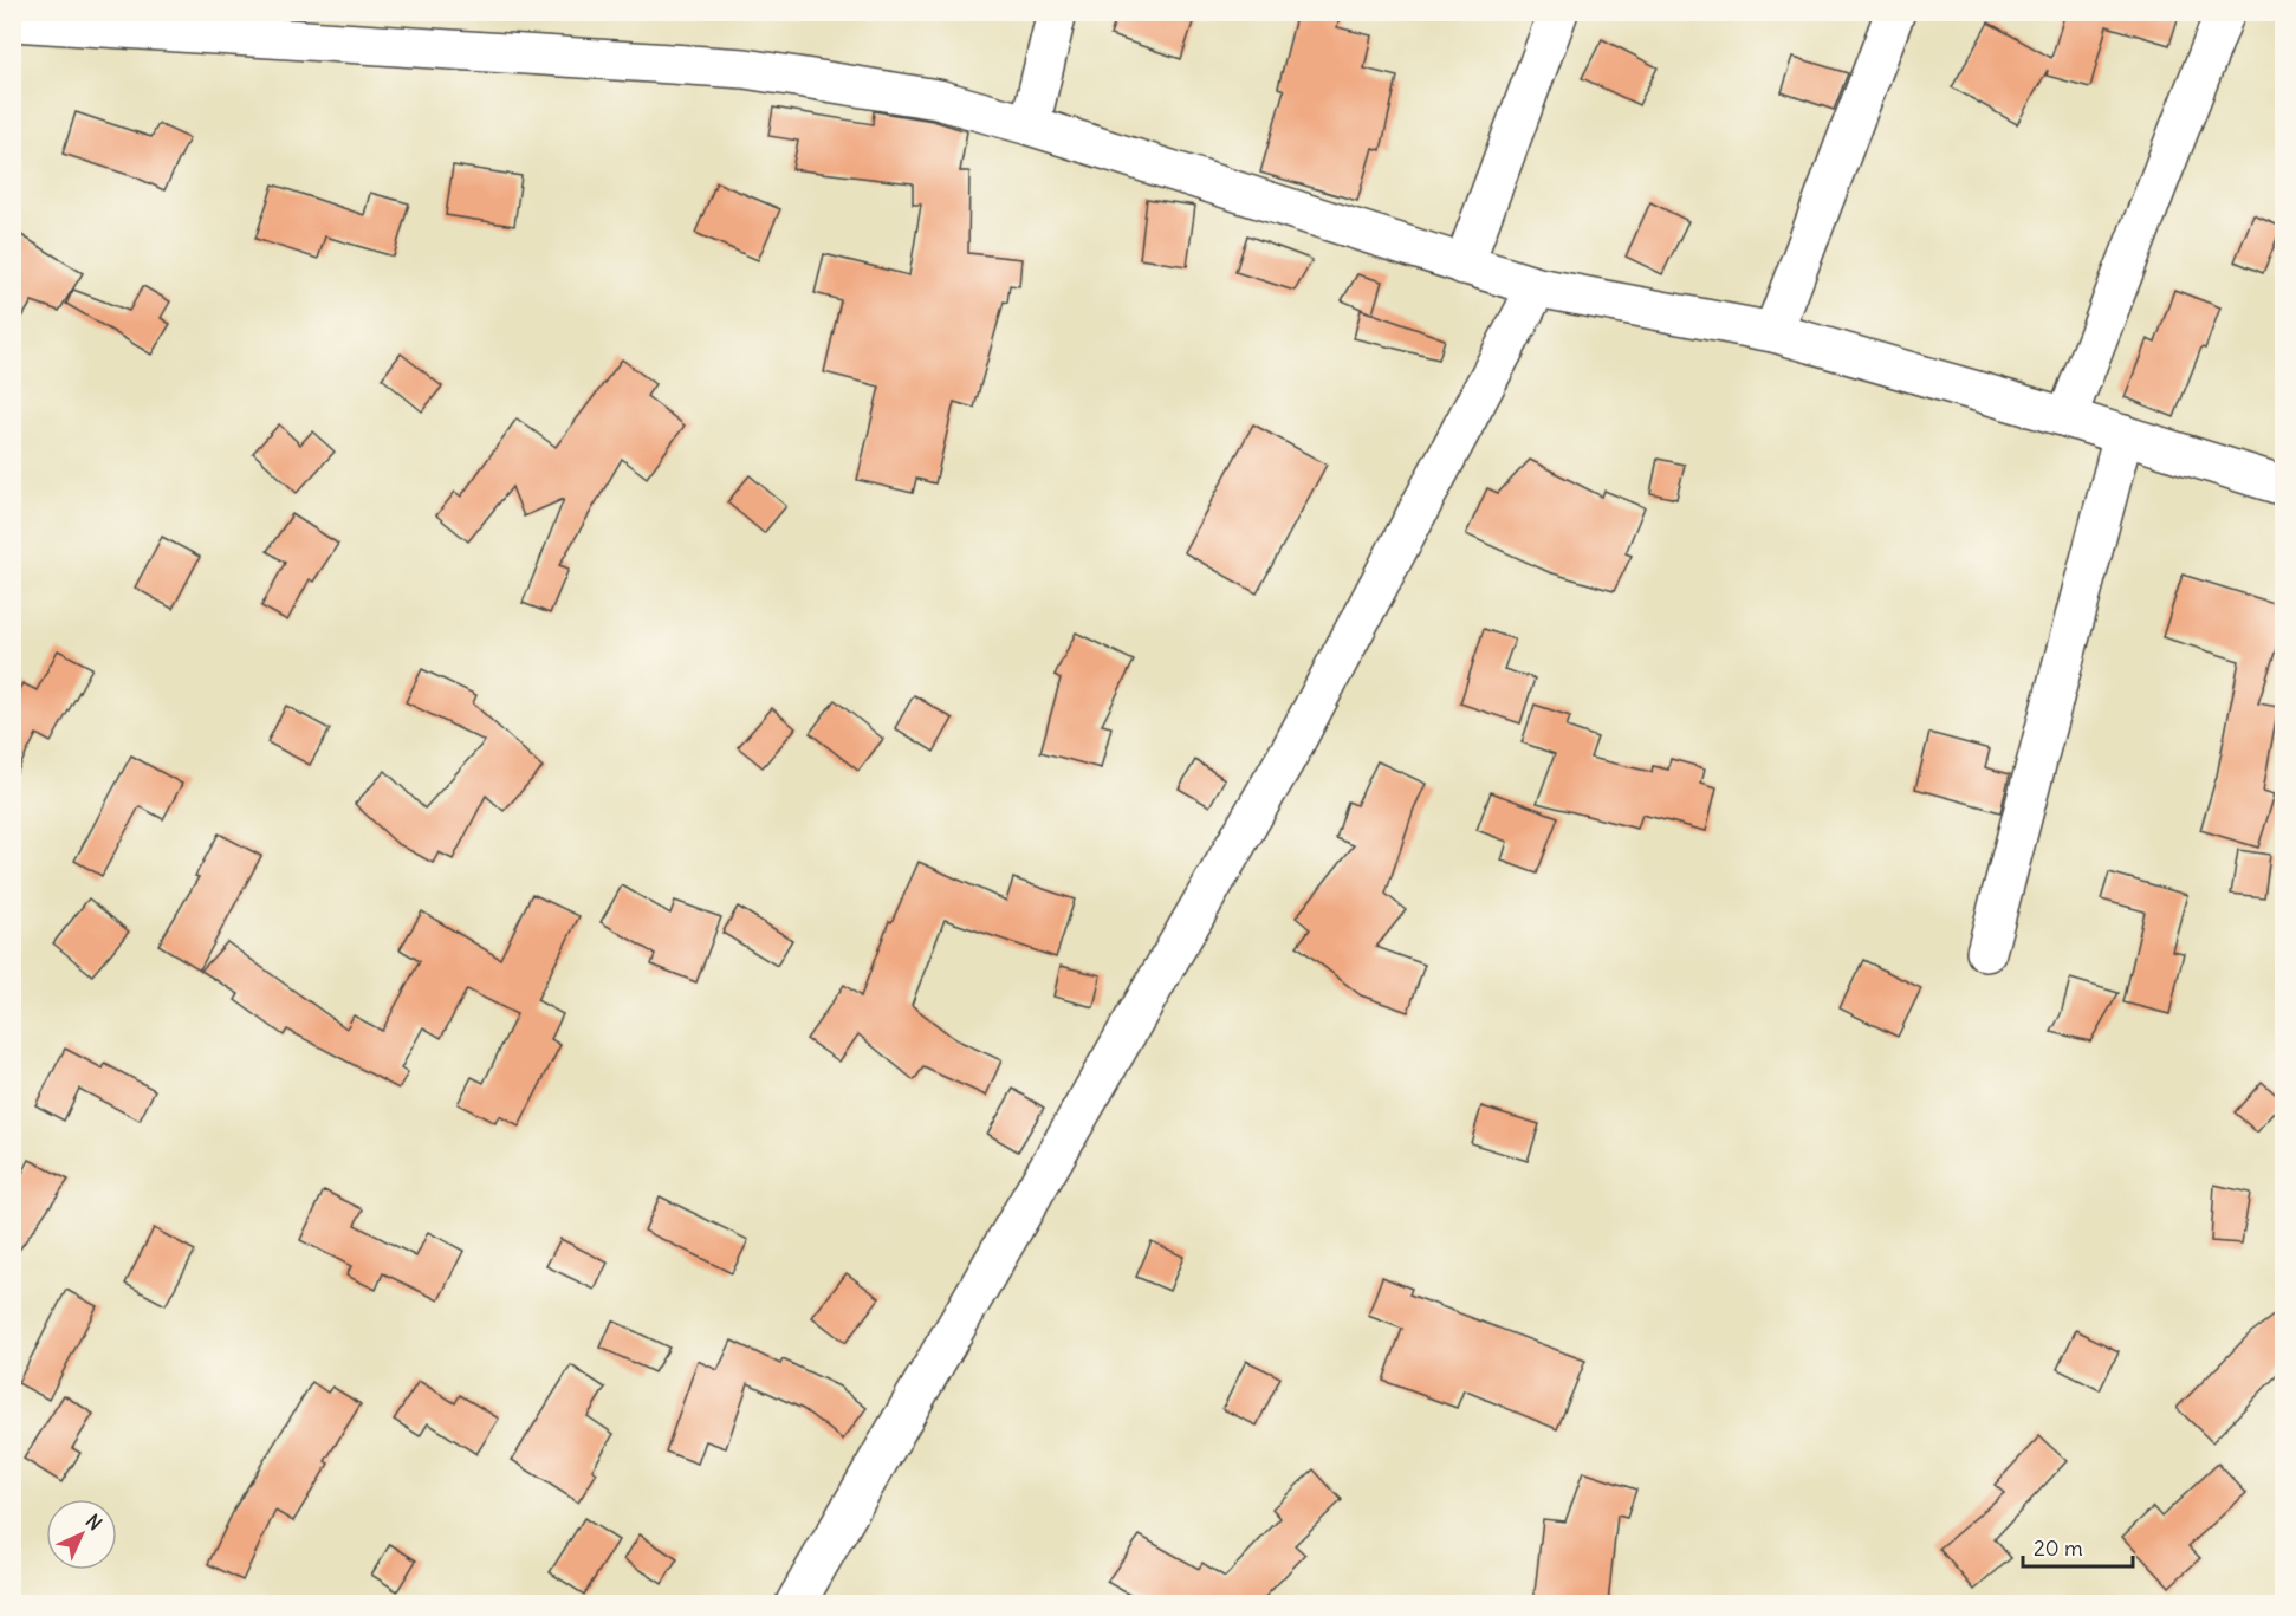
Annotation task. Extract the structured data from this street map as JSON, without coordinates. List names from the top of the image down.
{
  "scale_bar": "20 m",
  "north": "top right"
}
